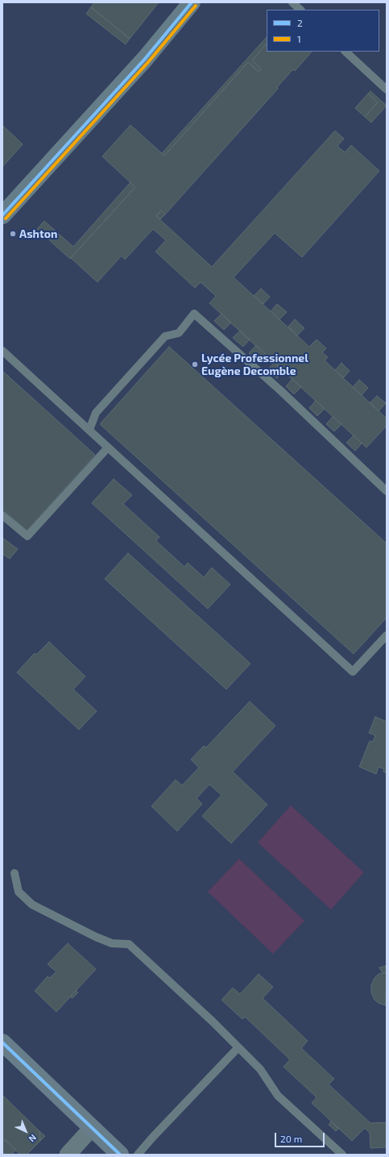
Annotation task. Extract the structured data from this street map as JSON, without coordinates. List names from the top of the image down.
{
  "places": ["Ashton", "Lycée Professionnel Eugène Decomble"],
  "lines": ["transit line 2", "transit line 1"],
  "legend": ["2", "1"],
  "scale_bar": "20 m",
  "north": "bottom right"
}
